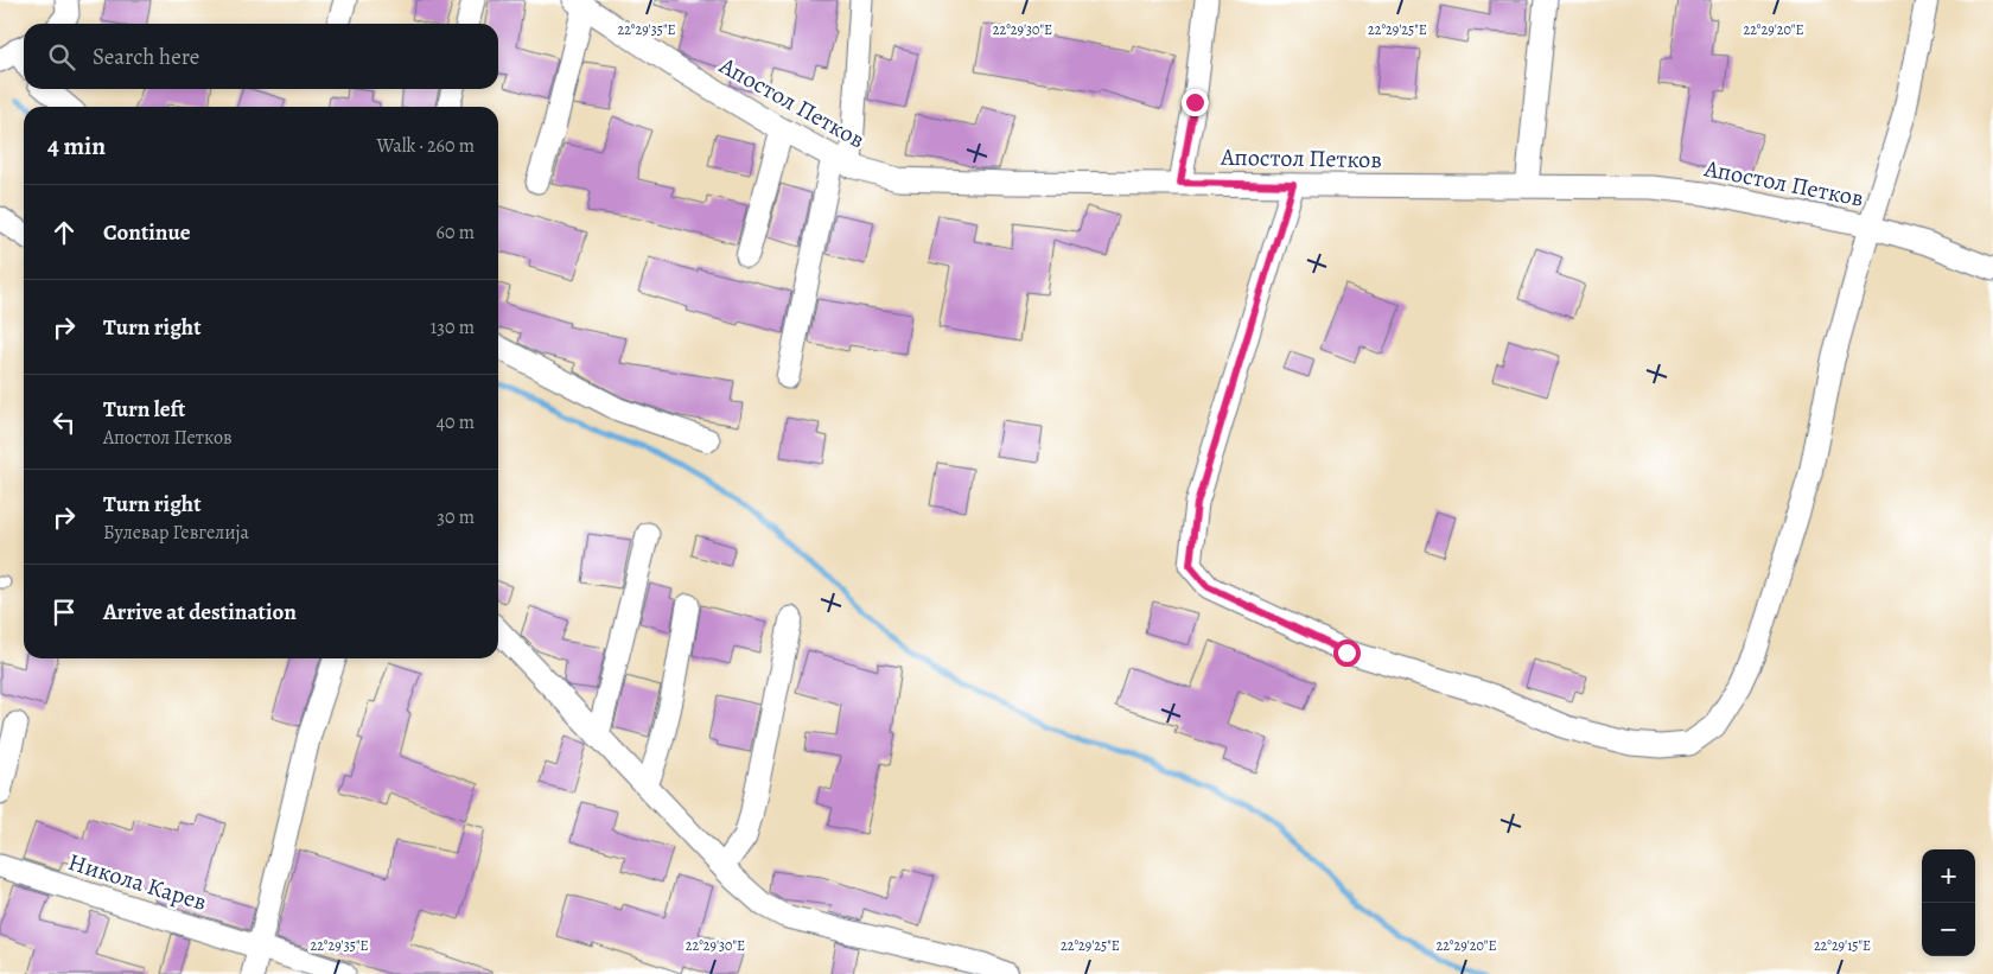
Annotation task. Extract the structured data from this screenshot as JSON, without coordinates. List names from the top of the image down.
{
  "streets": {
    "street": ["Апостол Петков", "Никола Карев"]
  },
  "page": {
    "search": "Search here",
    "heading": ["4 min", "Walk · 260 m"],
    "list": [
      ["Continue", "60 m"],
      ["Turn right", "130 m"],
      ["Turn left", "Апостол Петков", "40 m"],
      ["Turn right", "Булевар Гевгелија", "30 m"],
      "Arrive at destination"
    ],
    "map_buttons": ["+", "−"]
  },
  "coordinates": [
    "22°29'35\"E",
    "22°29'30\"E",
    "22°29'25\"E",
    "22°29'20\"E",
    "22°29'15\"E"
  ]
}
